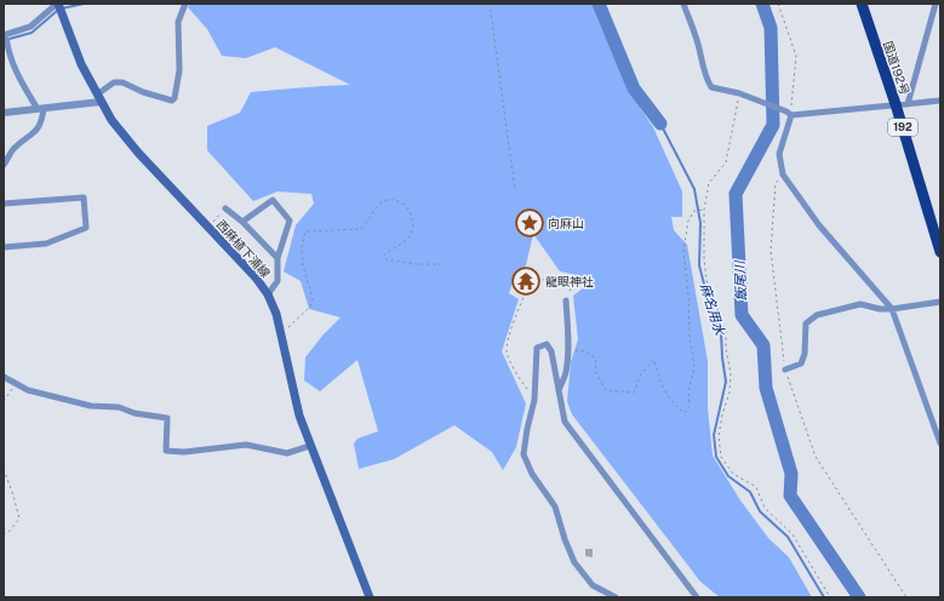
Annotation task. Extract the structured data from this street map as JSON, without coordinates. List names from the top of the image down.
{
  "streets": {
    "highway": ["国道192号", "192"],
    "main road": ["西麻植下浦線"]
  },
  "water": ["飯尾川", "麻名用水"],
  "places": {
    "place": ["向麻山"],
    "temple": ["龍眼神社"]
  }
}
